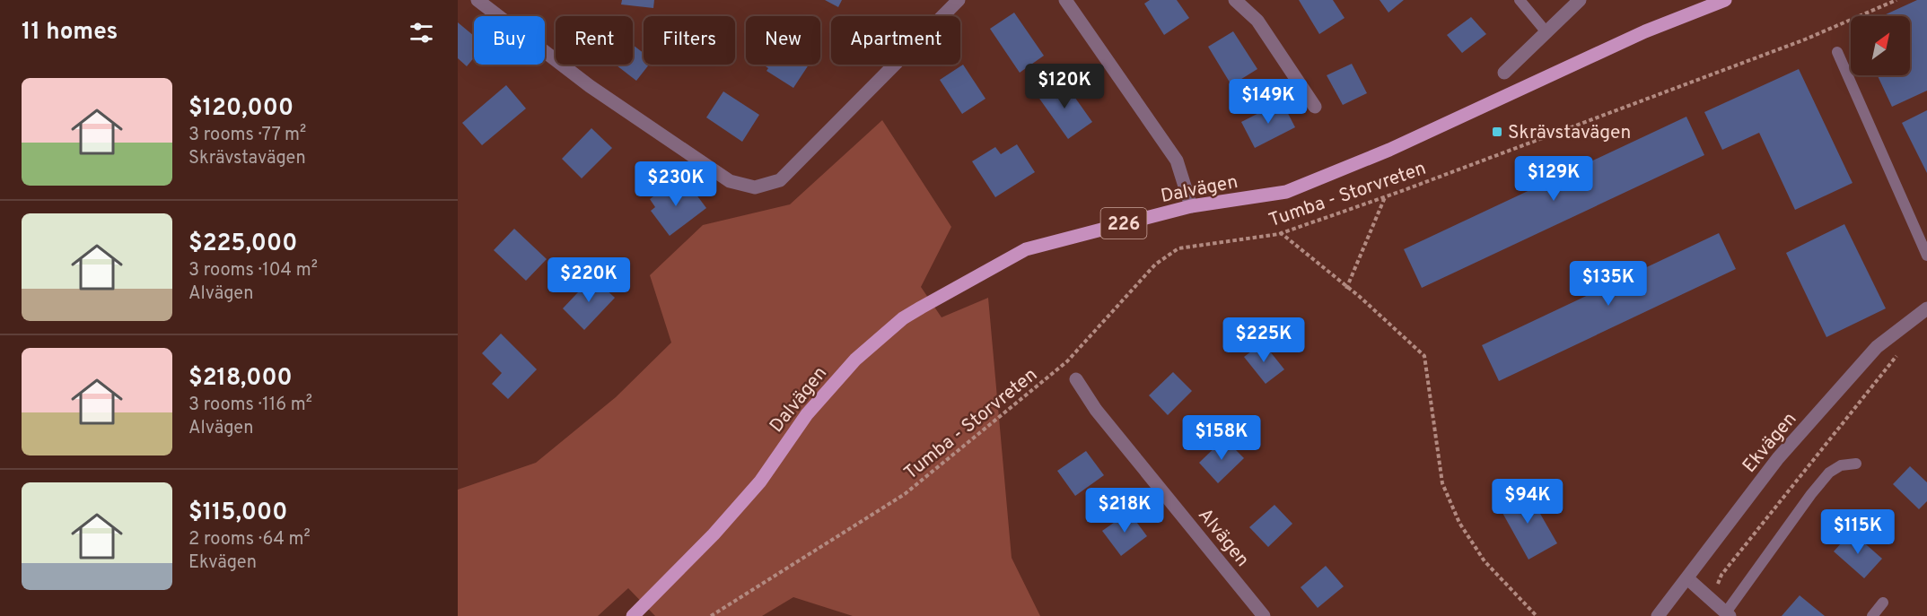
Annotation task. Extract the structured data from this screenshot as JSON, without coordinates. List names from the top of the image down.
{
  "streets": {
    "main road": ["Dalvägen", "226"],
    "street": ["Ekvägen", "Alvägen"],
    "path": ["Tumba - Storvreten"]
  },
  "places": {
    "transit": ["Skrävstavägen"]
  },
  "north": "top right",
  "page": {
    "heading": "11 homes",
    "chip": [
      "Buy",
      "Rent",
      "Filters",
      "New",
      "Apartment"
    ],
    "price": [
      "$120K",
      "$149K",
      "$129K",
      "$230K",
      "$220K",
      "$135K",
      "$225K",
      "$158K",
      "$94K",
      "$218K",
      "$115K"
    ],
    "list": [
      {
        "name": "$120,000",
        "note": "3 rooms · 77 m² · Skrävstavägen"
      },
      {
        "name": "$225,000",
        "note": "3 rooms · 104 m² · Alvägen"
      },
      {
        "name": "$218,000",
        "note": "3 rooms · 116 m² · Alvägen"
      },
      {
        "name": "$115,000",
        "note": "2 rooms · 64 m² · Ekvägen"
      }
    ]
  }
}
